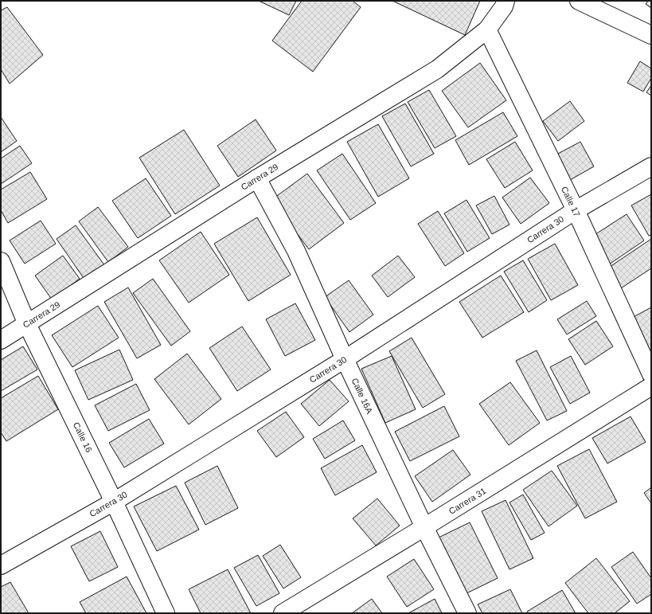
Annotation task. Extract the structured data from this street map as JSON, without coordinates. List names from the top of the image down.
{
  "streets": {
    "street": [
      "Carrera 29",
      "Calle 17",
      "Carrera 30",
      "Calle 16A",
      "Calle 16",
      "Carrera 31"
    ]
  },
  "crossings": [
    ["Carrera 29", "Calle 17"],
    ["Carrera 29", "Calle 16A"],
    ["Carrera 29", "Calle 16"],
    ["Calle 17", "Carrera 30"],
    ["Carrera 30", "Calle 16A"],
    ["Carrera 30", "Calle 16"],
    ["Calle 16A", "Carrera 31"]
  ]
}
